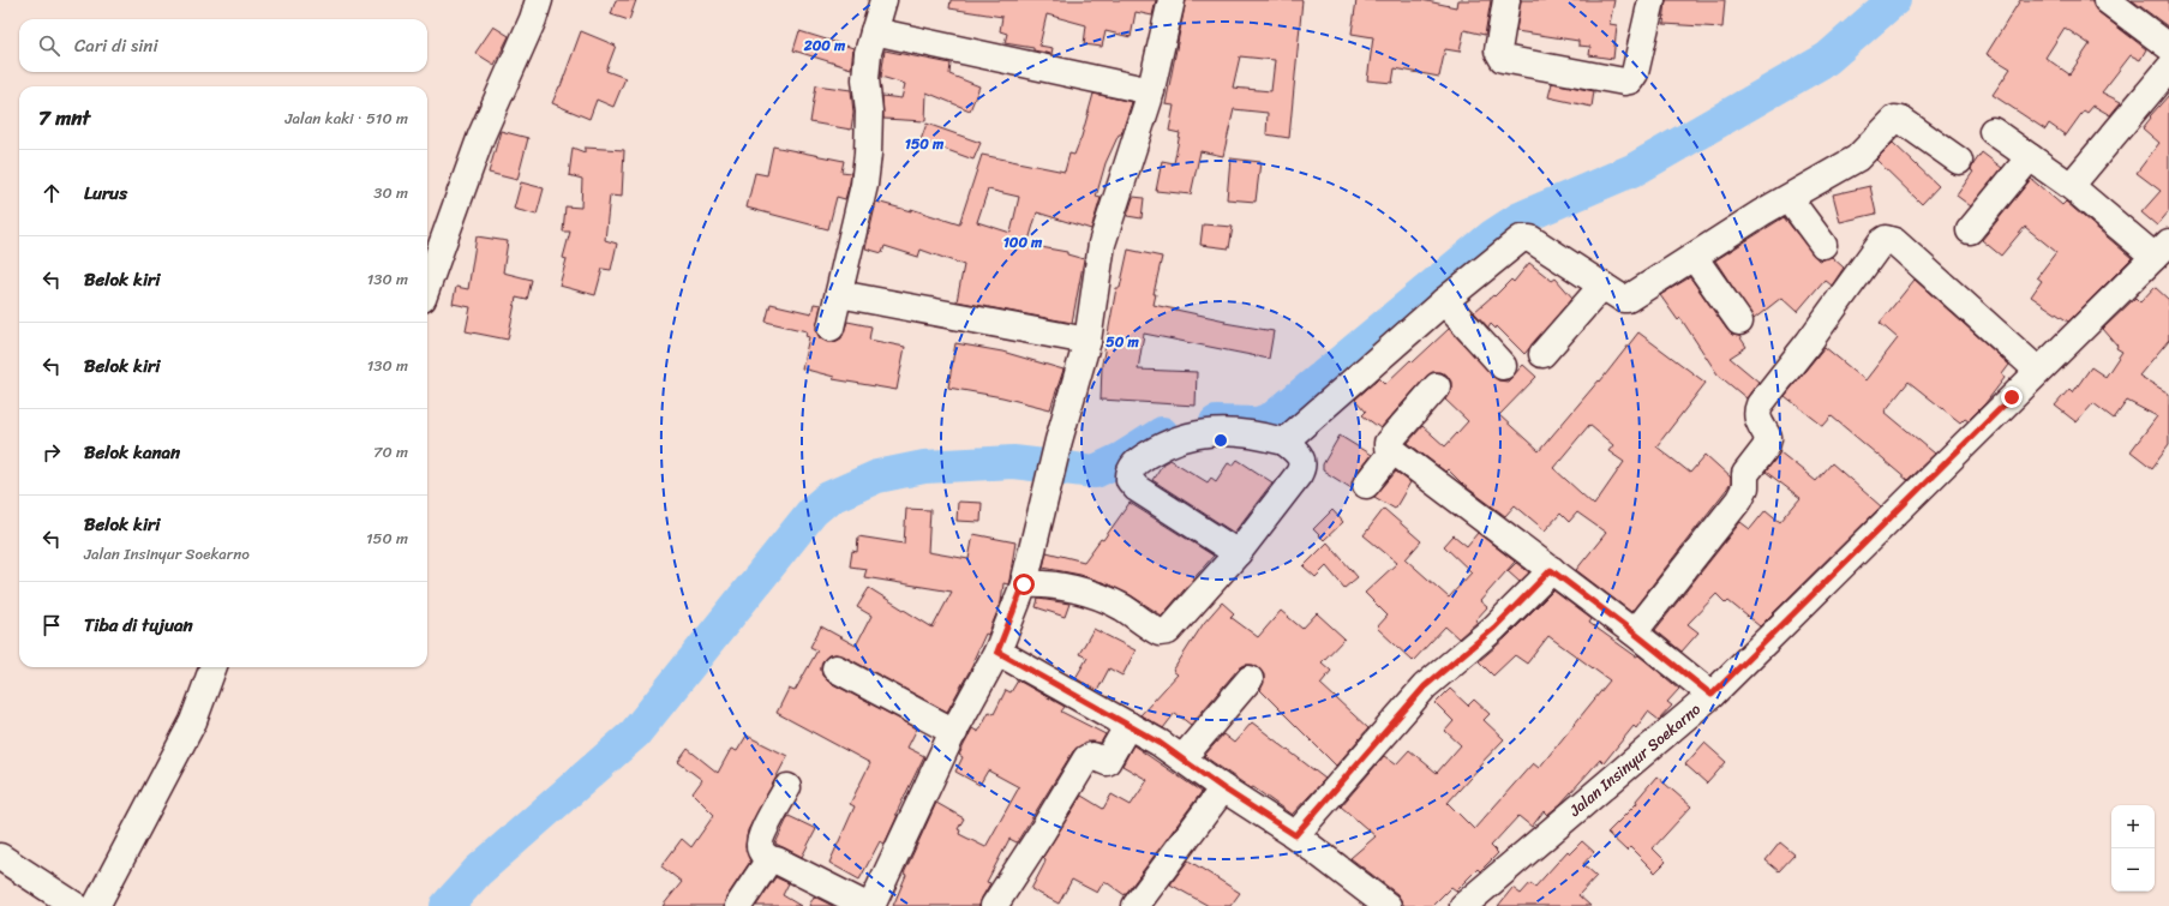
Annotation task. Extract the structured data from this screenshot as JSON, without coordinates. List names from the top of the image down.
{
  "streets": {
    "street": ["Jalan Insinyur Soekarno"]
  },
  "page": {
    "search": "Cari di sini",
    "heading": ["7 mnt", "Jalan kaki · 510 m"],
    "list": [
      ["Lurus", "30 m"],
      ["Belok kiri", "130 m"],
      ["Belok kiri", "130 m"],
      ["Belok kanan", "70 m"],
      ["Belok kiri", "Jalan Insinyur Soekarno", "150 m"],
      "Tiba di tujuan"
    ],
    "map_buttons": ["+", "−"]
  },
  "rings": [
    "200 m",
    "150 m",
    "100 m",
    "50 m"
  ]
}
